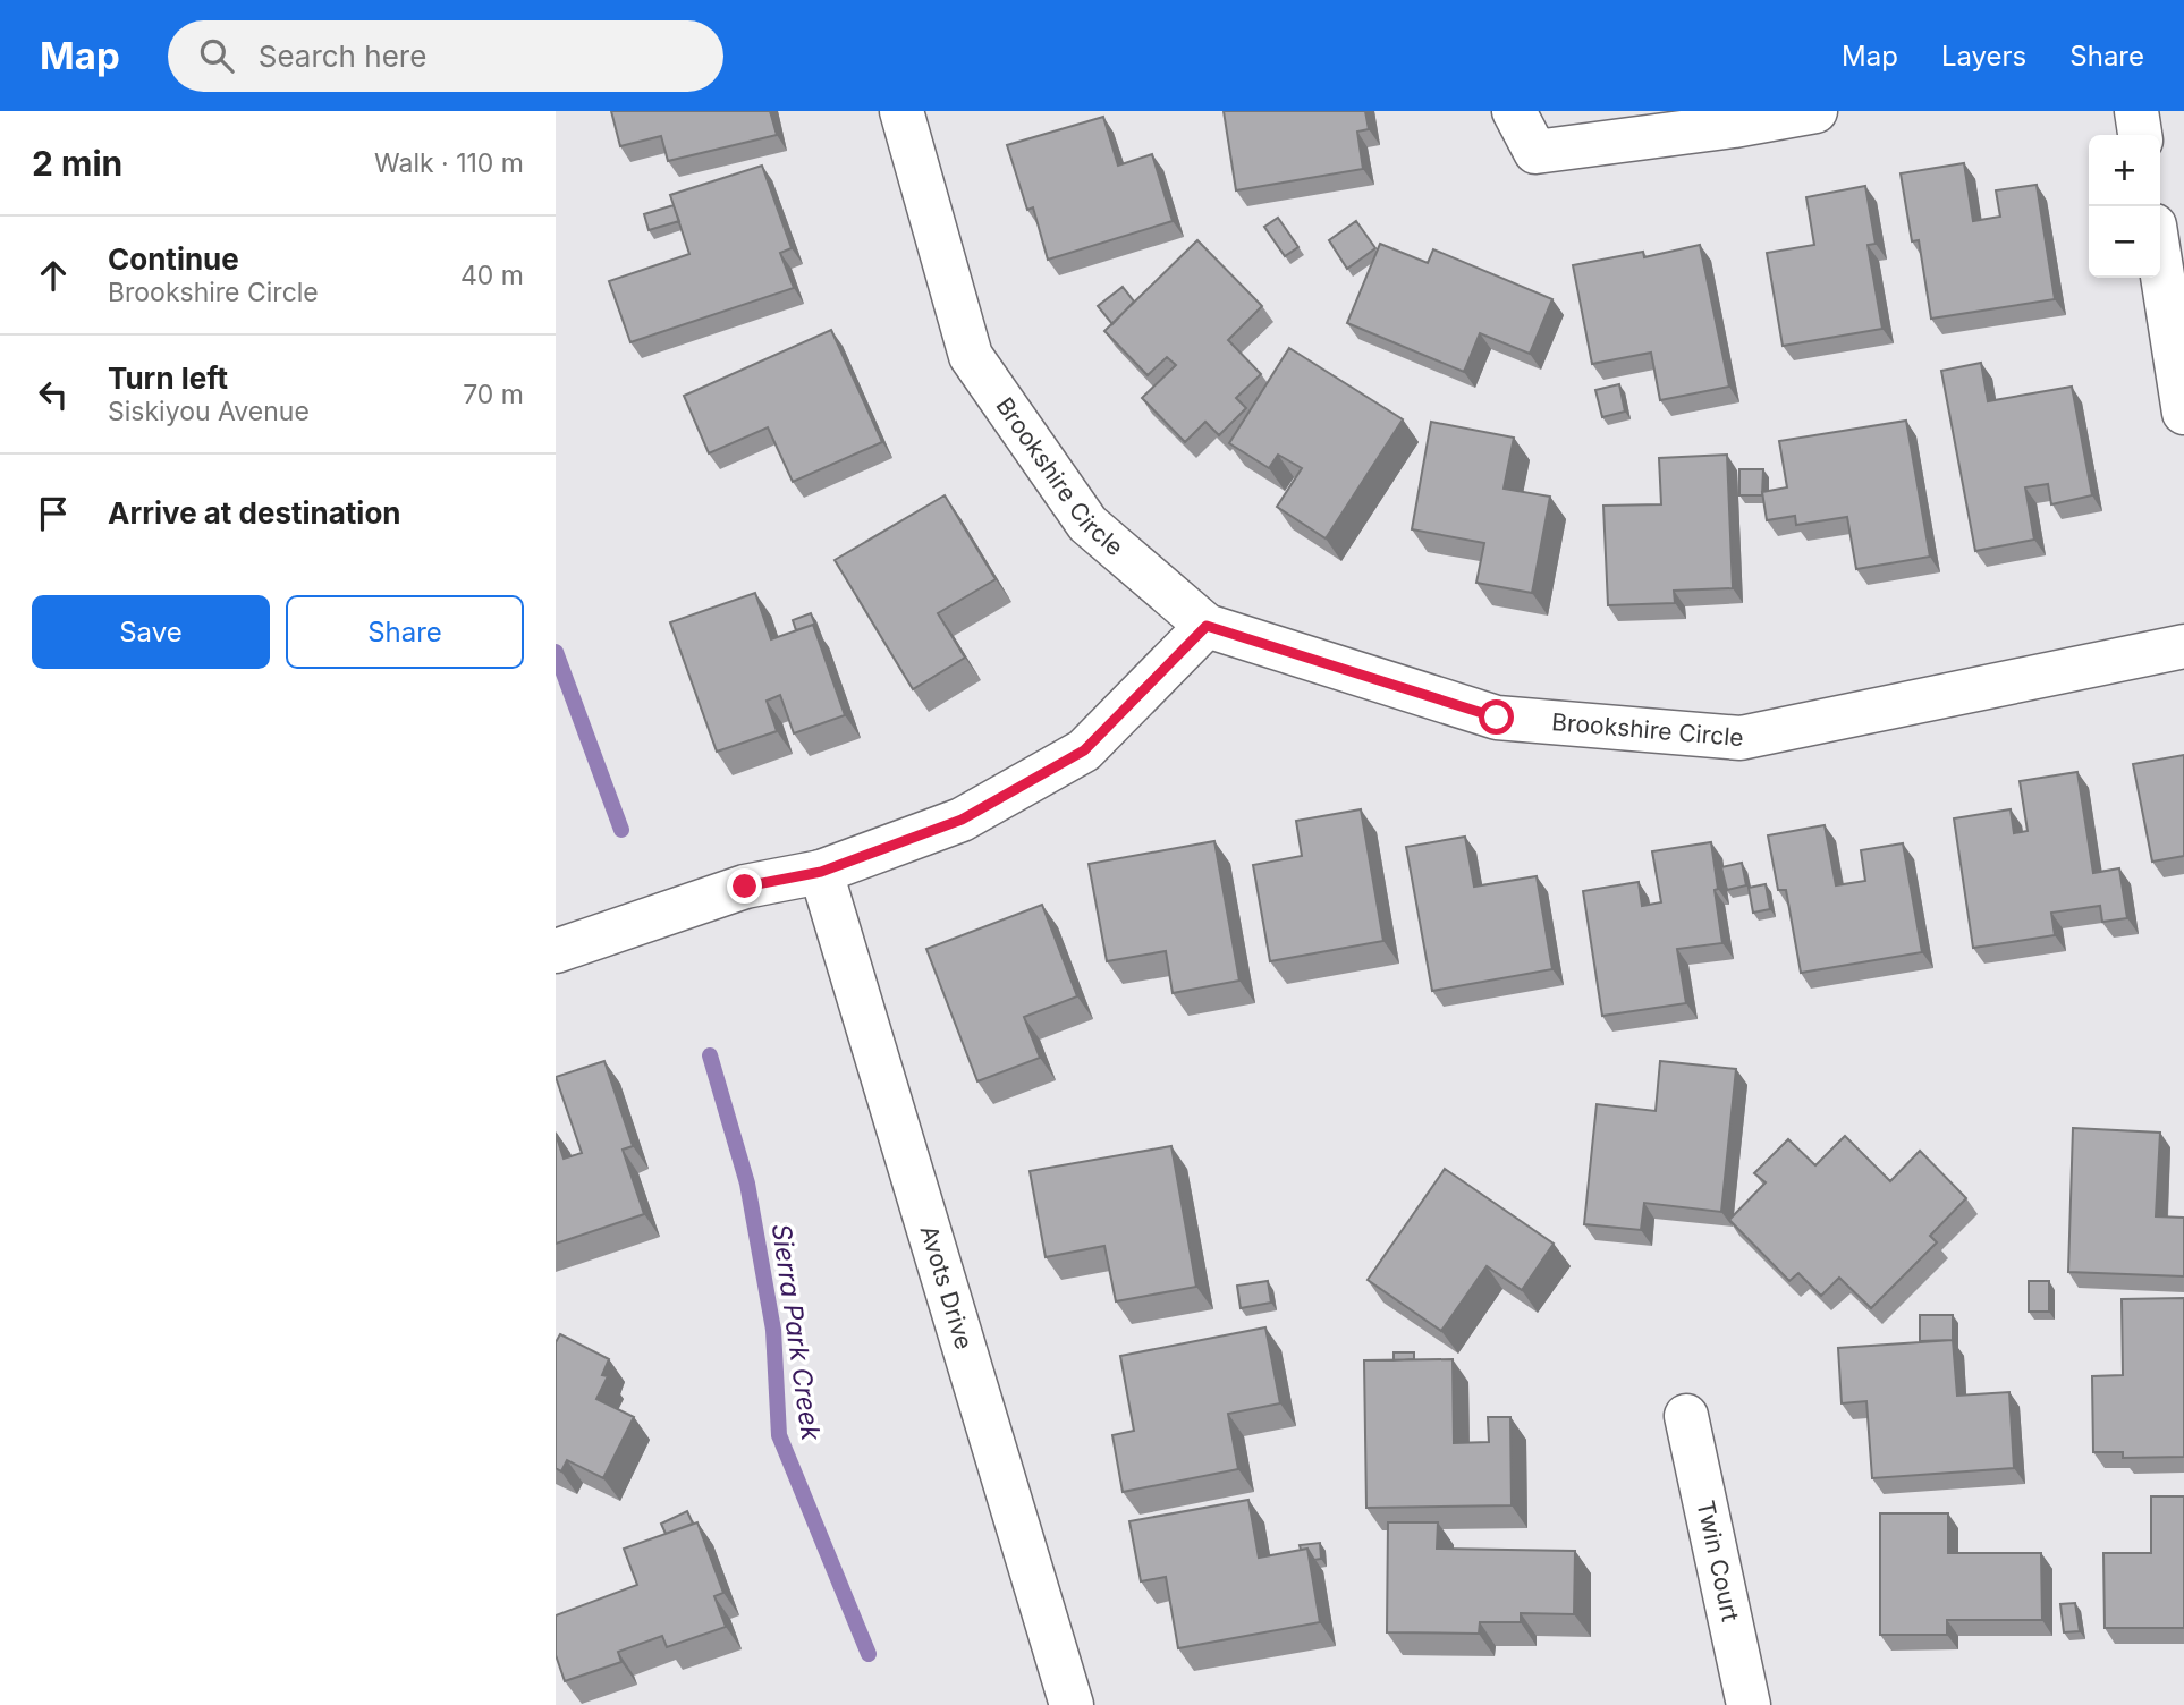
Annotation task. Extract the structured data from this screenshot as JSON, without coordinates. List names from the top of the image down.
{
  "streets": {
    "street": ["Brookshire Circle", "Avots Drive", "Twin Court"]
  },
  "water": ["Sierra Park Creek"],
  "page": {
    "header": "Map",
    "search": "Search here",
    "nav": ["Map", "Layers", "Share"],
    "heading": ["2 min", "Walk · 110 m"],
    "map_buttons": ["+", "−"],
    "list": [
      ["Continue", "Brookshire Circle", "40 m"],
      ["Turn left", "Siskiyou Avenue", "70 m"],
      "Arrive at destination"
    ],
    "buttons": ["Save", "Share"]
  }
}
